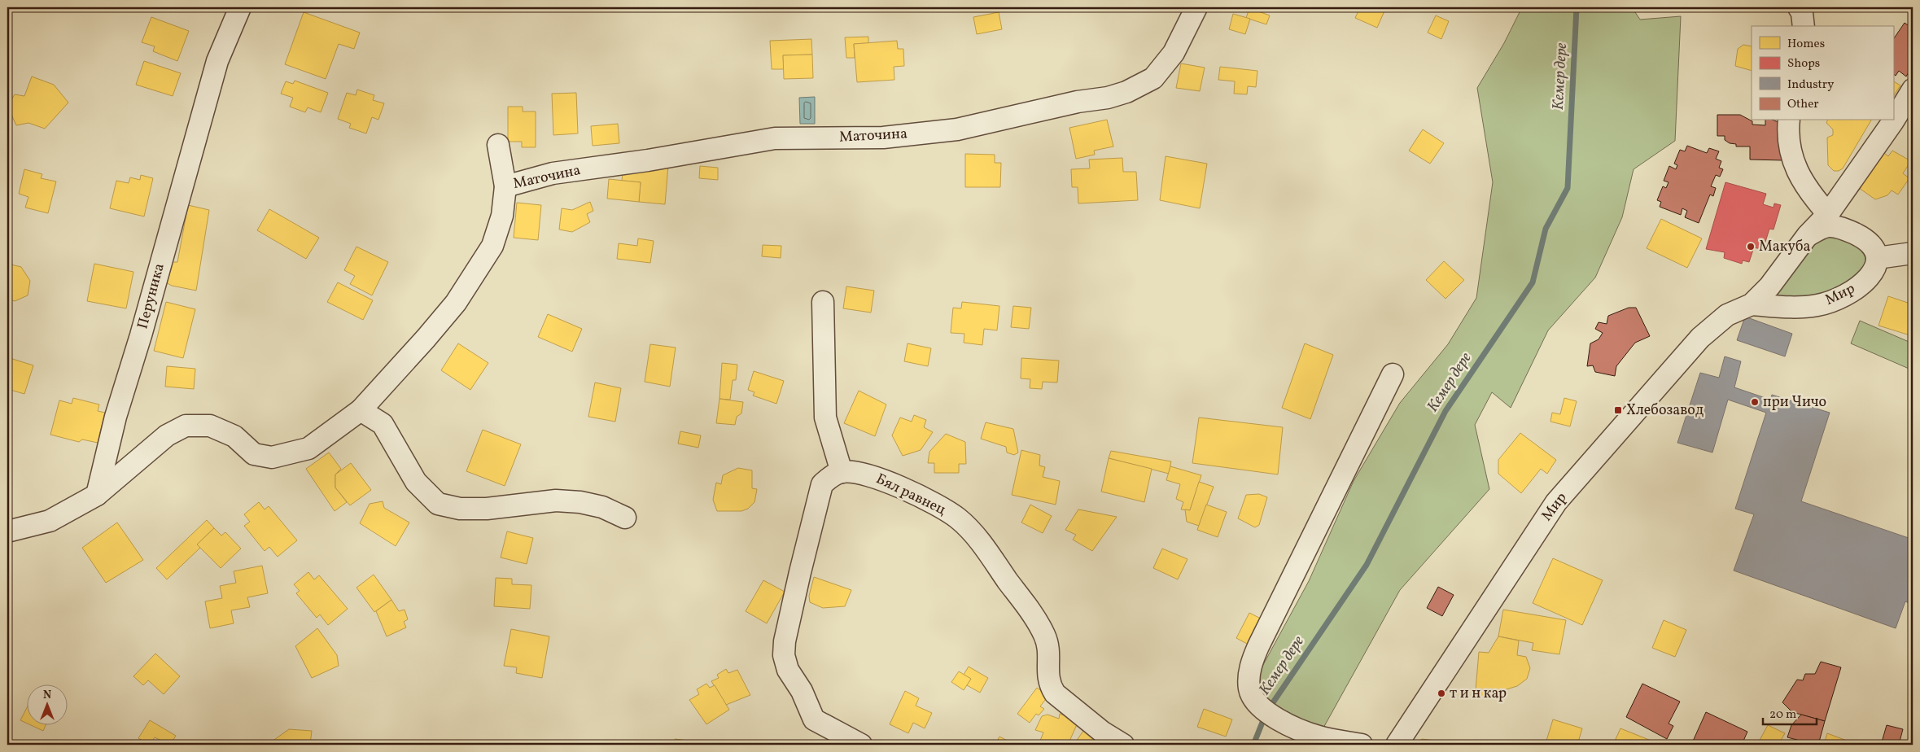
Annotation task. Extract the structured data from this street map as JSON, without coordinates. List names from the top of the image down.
{
  "streets": {
    "street": [
      "Маточина",
      "Мир",
      "Перуника",
      "Бял равнец"
    ]
  },
  "water": ["Кемер дере"],
  "places": {
    "other": ["Макуба", "при Чичо", "т и н кар"],
    "transit": ["Хлебозавод"]
  },
  "legend": [
    "Homes",
    "Shops",
    "Industry",
    "Other"
  ],
  "scale_bar": "20 m",
  "north": "top"
}
